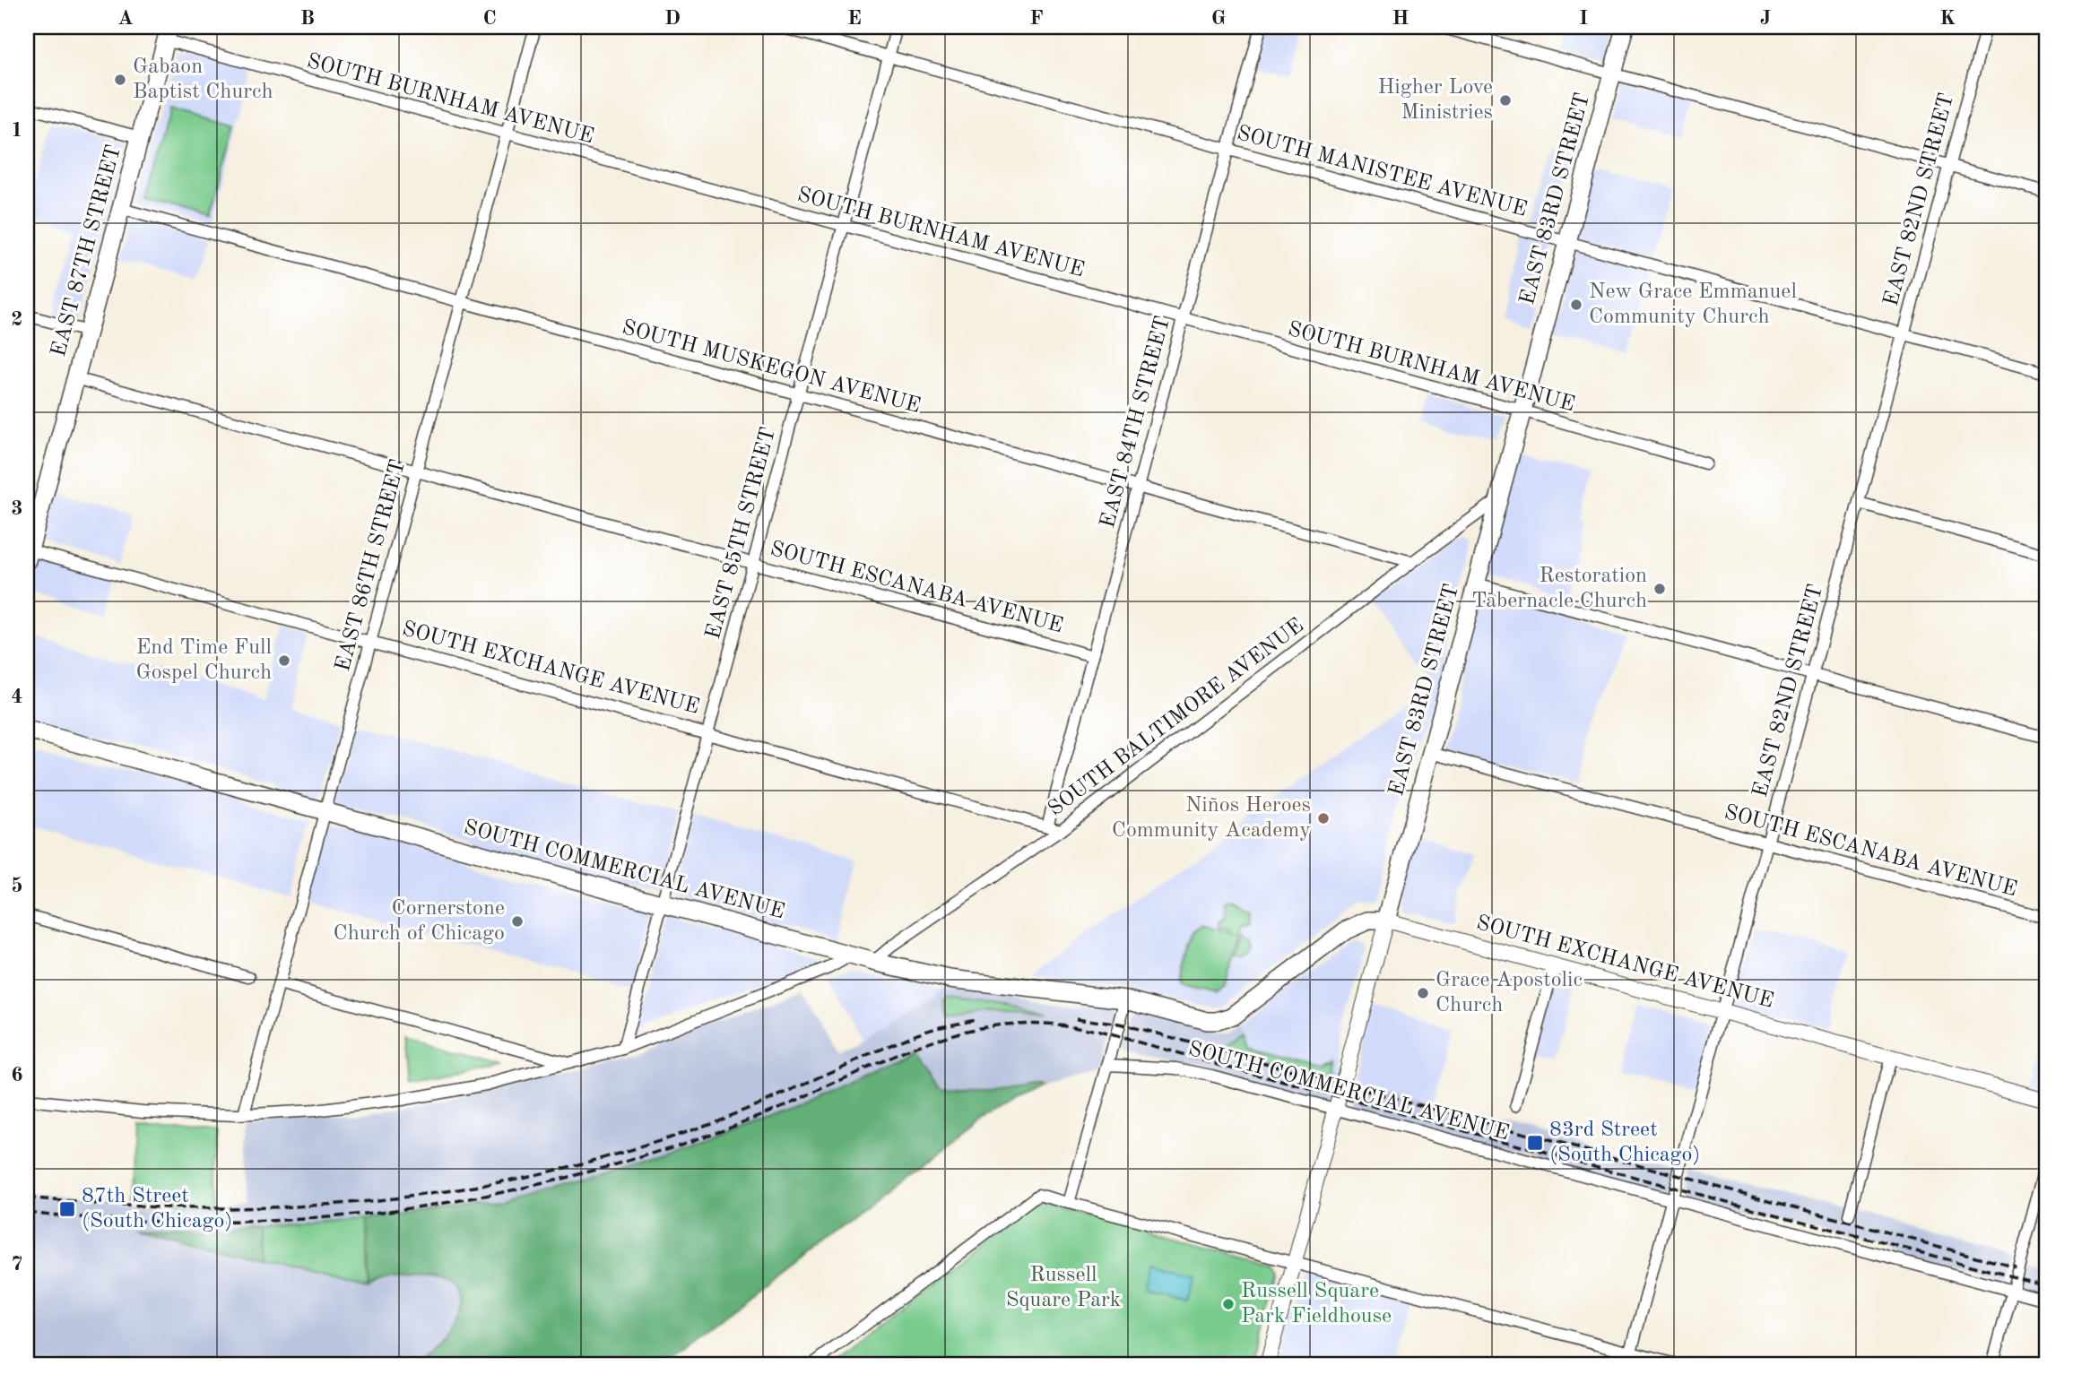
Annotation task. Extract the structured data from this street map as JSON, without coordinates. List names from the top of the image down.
{
  "streets": {
    "main road": [
      "EAST 83RD STREET",
      "EAST 87TH STREET",
      "SOUTH EXCHANGE AVENUE",
      "SOUTH COMMERCIAL AVENUE"
    ],
    "street": [
      "SOUTH BURNHAM AVENUE",
      "SOUTH MANISTEE AVENUE",
      "EAST 82ND STREET",
      "SOUTH MUSKEGON AVENUE",
      "EAST 84TH STREET",
      "EAST 85TH STREET",
      "EAST 86TH STREET",
      "SOUTH ESCANABA AVENUE",
      "SOUTH BALTIMORE AVENUE"
    ]
  },
  "crossings": [
    ["SOUTH BURNHAM AVENUE", "EAST 83RD STREET"],
    ["SOUTH BURNHAM AVENUE", "EAST 87TH STREET"],
    ["SOUTH BURNHAM AVENUE", "EAST 84TH STREET"],
    ["SOUTH BURNHAM AVENUE", "EAST 85TH STREET"],
    ["SOUTH BURNHAM AVENUE", "EAST 86TH STREET"],
    ["SOUTH MANISTEE AVENUE", "EAST 83RD STREET"],
    ["SOUTH MANISTEE AVENUE", "EAST 82ND STREET"],
    ["SOUTH MANISTEE AVENUE", "EAST 84TH STREET"],
    ["SOUTH MANISTEE AVENUE", "EAST 85TH STREET"],
    ["EAST 83RD STREET", "SOUTH ESCANABA AVENUE"],
    ["EAST 83RD STREET", "SOUTH EXCHANGE AVENUE"],
    ["EAST 83RD STREET", "SOUTH BALTIMORE AVENUE"],
    ["EAST 83RD STREET", "SOUTH COMMERCIAL AVENUE"],
    ["EAST 82ND STREET", "SOUTH ESCANABA AVENUE"],
    ["EAST 82ND STREET", "SOUTH EXCHANGE AVENUE"],
    ["EAST 82ND STREET", "SOUTH COMMERCIAL AVENUE"],
    ["EAST 87TH STREET", "SOUTH MUSKEGON AVENUE"],
    ["EAST 87TH STREET", "SOUTH ESCANABA AVENUE"],
    ["EAST 87TH STREET", "SOUTH EXCHANGE AVENUE"],
    ["SOUTH MUSKEGON AVENUE", "EAST 84TH STREET"],
    ["SOUTH MUSKEGON AVENUE", "EAST 85TH STREET"],
    ["SOUTH MUSKEGON AVENUE", "EAST 86TH STREET"],
    ["SOUTH MUSKEGON AVENUE", "SOUTH BALTIMORE AVENUE"],
    ["EAST 84TH STREET", "SOUTH ESCANABA AVENUE"],
    ["EAST 84TH STREET", "SOUTH EXCHANGE AVENUE"],
    ["EAST 85TH STREET", "SOUTH ESCANABA AVENUE"],
    ["EAST 85TH STREET", "SOUTH EXCHANGE AVENUE"],
    ["EAST 85TH STREET", "SOUTH COMMERCIAL AVENUE"],
    ["EAST 86TH STREET", "SOUTH ESCANABA AVENUE"],
    ["EAST 86TH STREET", "SOUTH EXCHANGE AVENUE"],
    ["EAST 86TH STREET", "SOUTH COMMERCIAL AVENUE"],
    ["SOUTH EXCHANGE AVENUE", "SOUTH BALTIMORE AVENUE"],
    ["SOUTH EXCHANGE AVENUE", "SOUTH COMMERCIAL AVENUE"],
    ["SOUTH BALTIMORE AVENUE", "SOUTH COMMERCIAL AVENUE"]
  ],
  "parks": ["Russell Square Park"],
  "places": {
    "other": [
      "Gabaon Baptist Church",
      "Higher Love Ministries",
      "New Grace Emmanuel Community Church",
      "Restoration Tabernacle Church",
      "End Time Full Gospel Church",
      "Niños Heroes Community Academy",
      "Cornerstone Church of Chicago",
      "Grace Apostolic Church",
      "Russell Square Park Fieldhouse"
    ],
    "transit": ["83rd Street (South Chicago)", "87th Street (South Chicago)"]
  },
  "grid": {
    "columns": [
      "A",
      "B",
      "C",
      "D",
      "E",
      "F",
      "G",
      "H",
      "I",
      "J",
      "K"
    ],
    "rows": [
      "1",
      "2",
      "3",
      "4",
      "5",
      "6",
      "7"
    ]
  }
}
